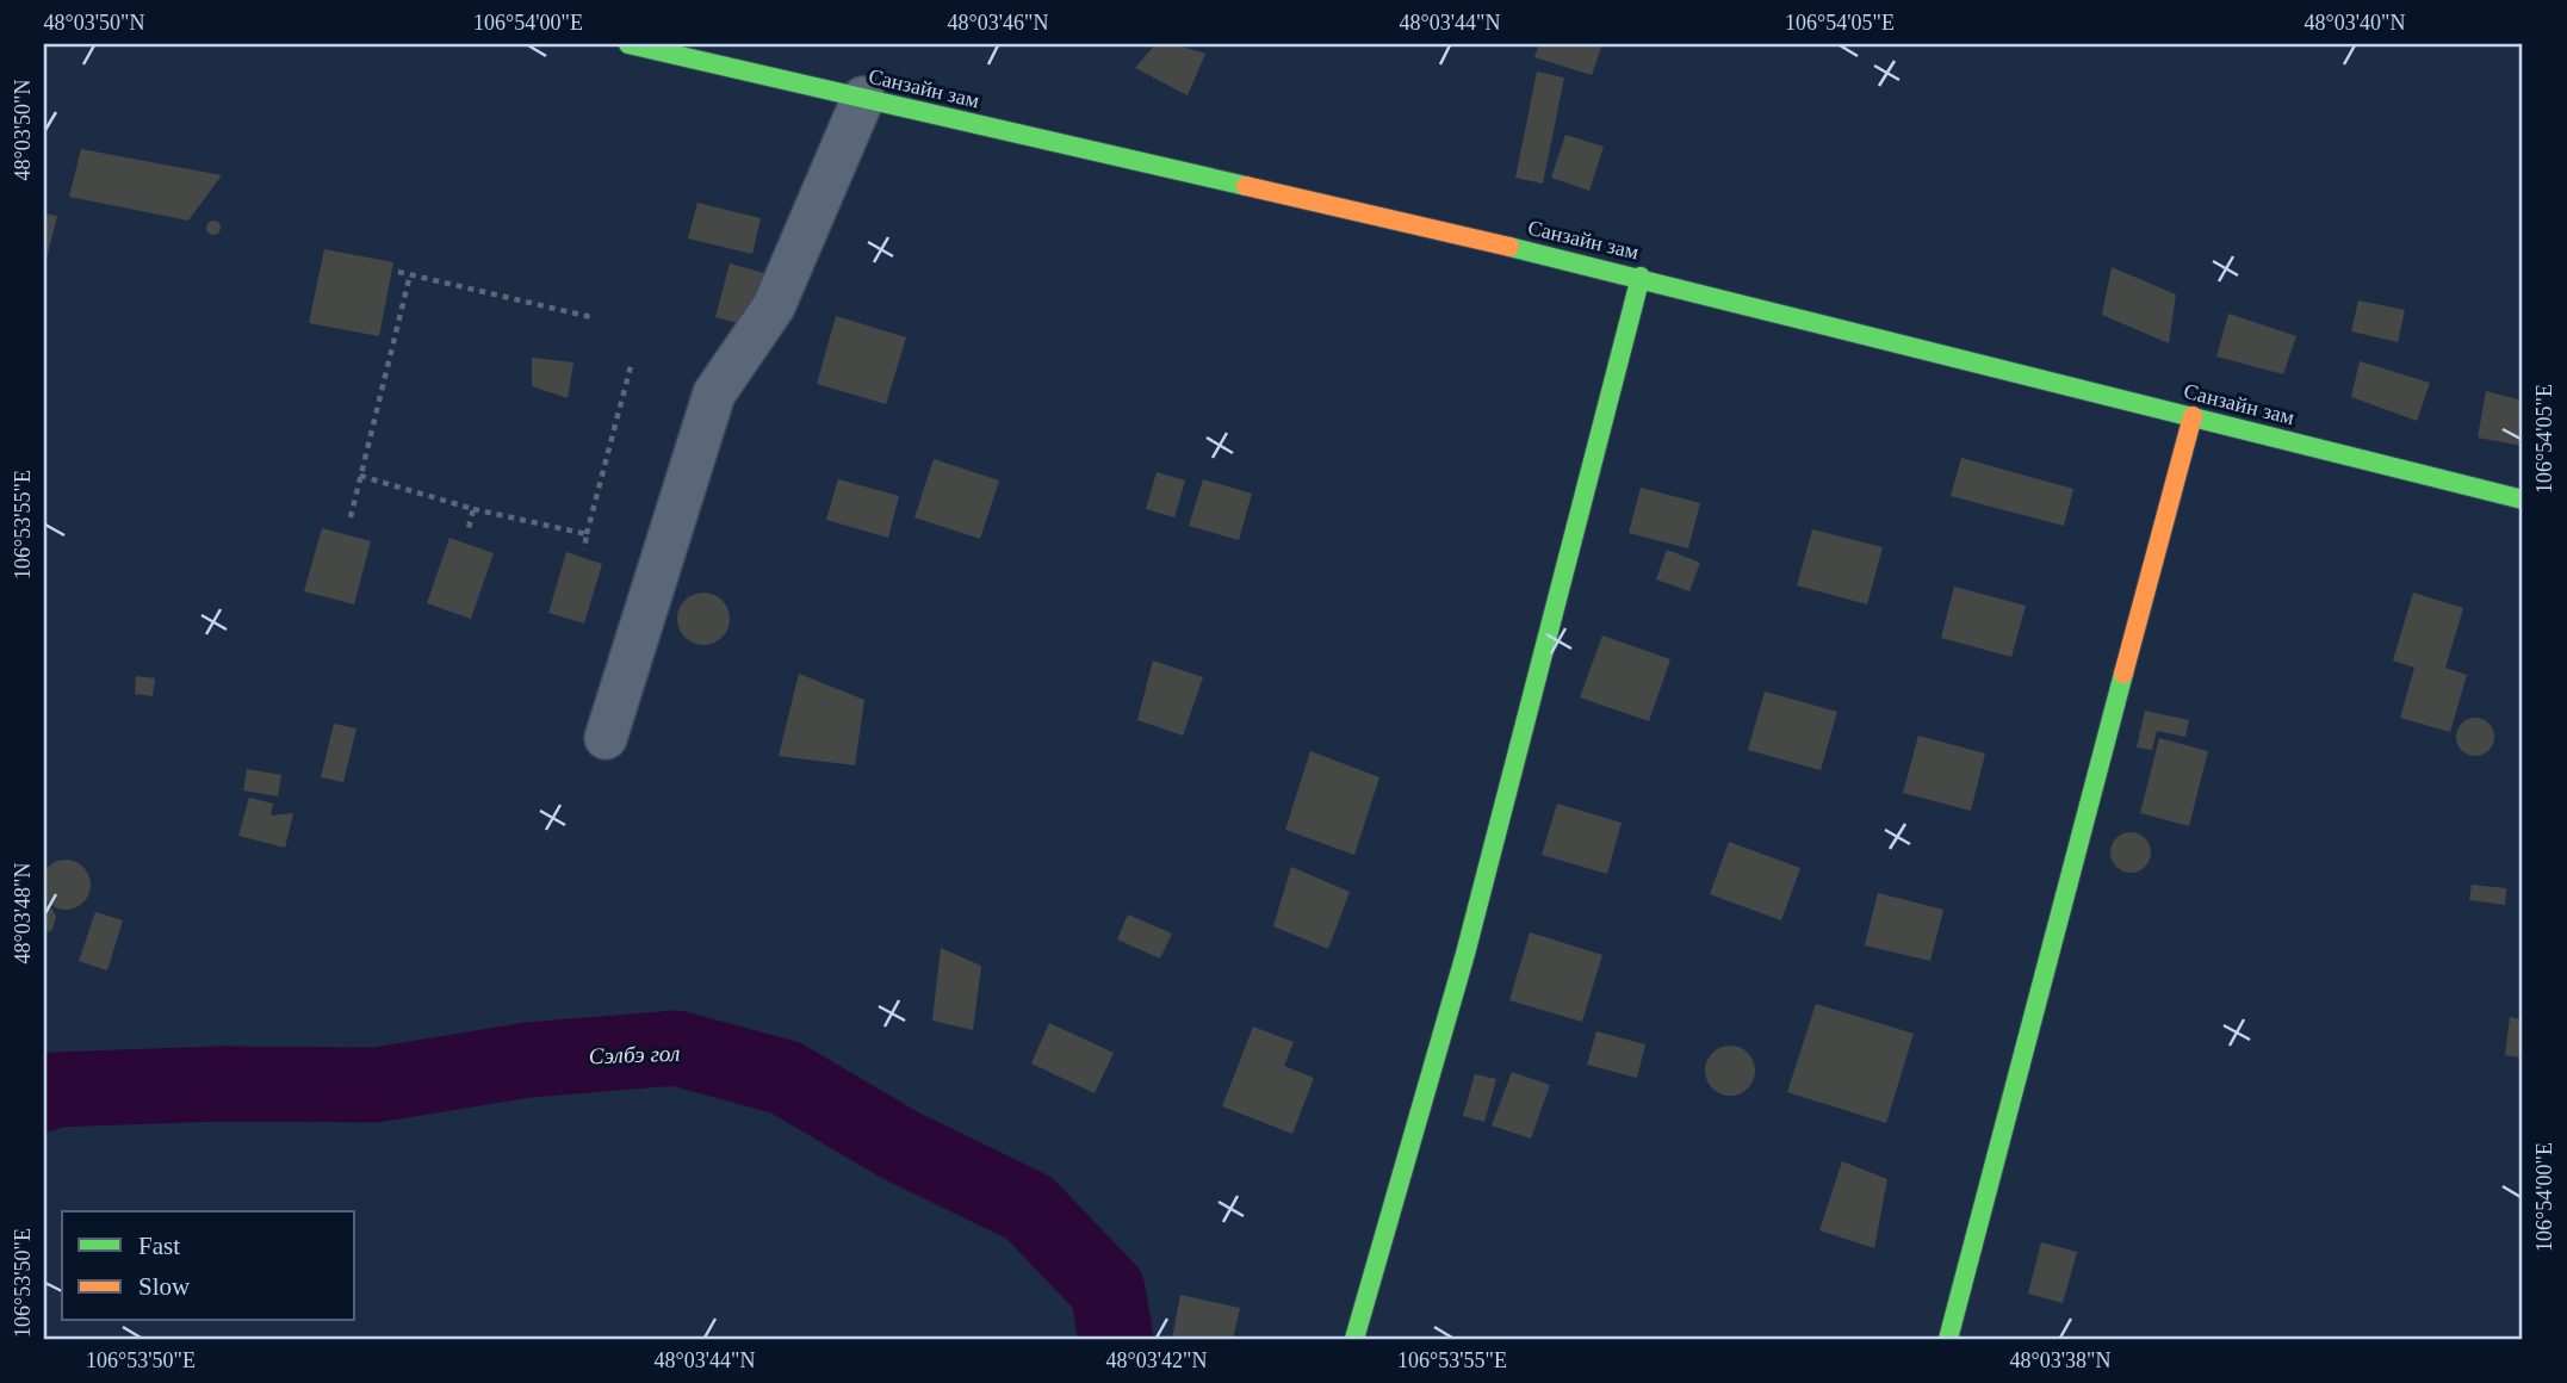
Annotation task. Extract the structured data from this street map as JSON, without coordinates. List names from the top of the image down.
{
  "streets": {
    "street": ["Санзайн зам"]
  },
  "water": ["Сэлбэ гол"],
  "legend": ["Fast", "Slow"],
  "coordinates": [
    "48°03'50\"N",
    "106°54'00\"E",
    "48°03'46\"N",
    "48°03'44\"N",
    "106°54'05\"E",
    "48°03'40\"N",
    "106°53'55\"E",
    "48°03'48\"N",
    "106°53'50\"E",
    "48°03'42\"N",
    "48°03'38\"N"
  ]
}
